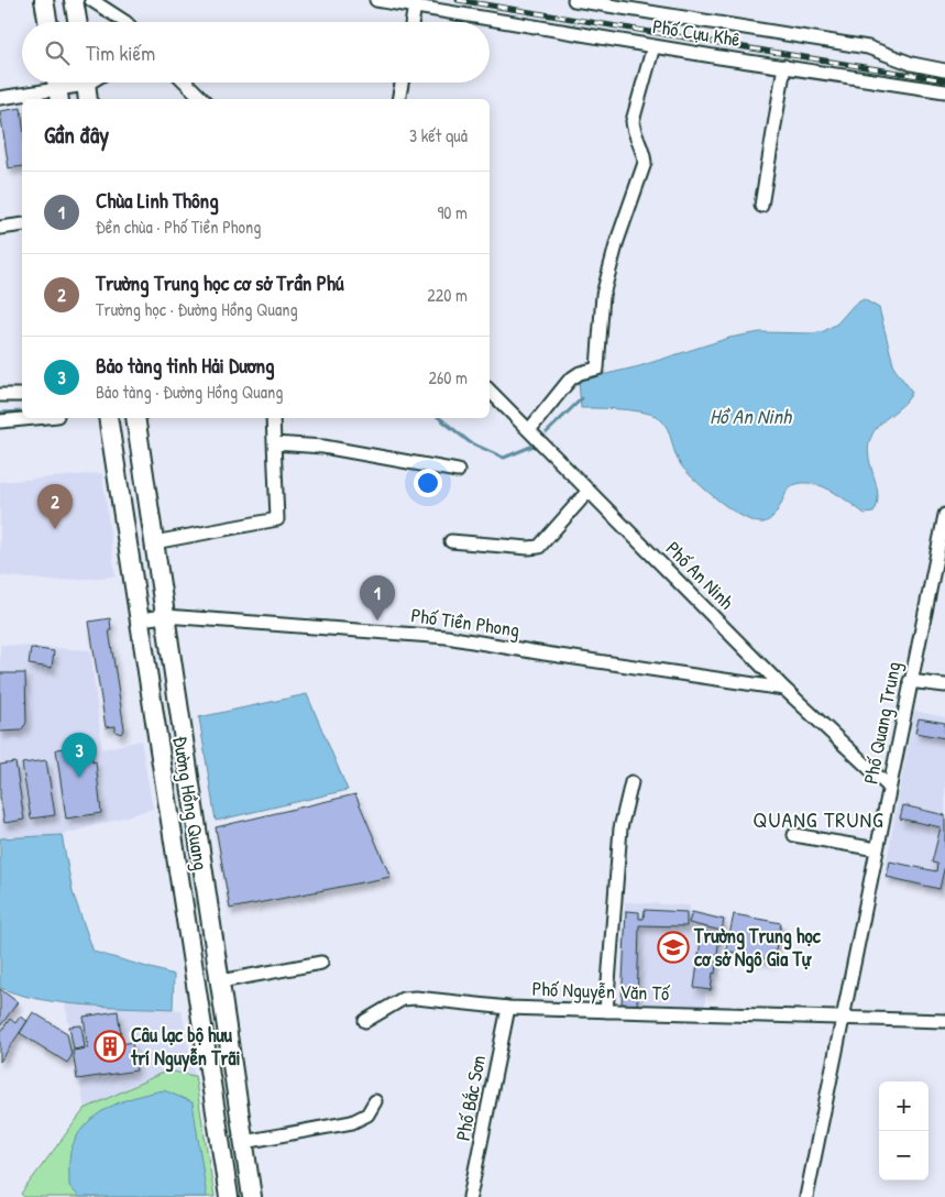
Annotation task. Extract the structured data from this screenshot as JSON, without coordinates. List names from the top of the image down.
{
  "streets": {
    "street": [
      "Phố Cựu Khê",
      "Phố An Ninh",
      "Phố Tiền Phong",
      "Phố Quang Trung",
      "Đường Hồng Quang",
      "Phố Nguyễn Văn Tố",
      "Phố Bắc Sơn"
    ]
  },
  "crossings": [
    ["Phố An Ninh", "Phố Tiền Phong"],
    ["Phố An Ninh", "Phố Quang Trung"],
    ["Phố Tiền Phong", "Đường Hồng Quang"],
    ["Phố Quang Trung", "Phố Nguyễn Văn Tố"],
    ["Phố Nguyễn Văn Tố", "Phố Bắc Sơn"]
  ],
  "districts": ["QUANG TRUNG"],
  "water": ["Hồ An Ninh"],
  "places": {
    "school or university": ["Trường Trung học cơ sở Ngô Gia Tự"],
    "building": ["Câu lạc bộ hưu trí Nguyễn Trãi"]
  },
  "page": {
    "search": "Tìm kiếm",
    "heading": ["Gần đây", "3 kết quả"],
    "list": [
      {
        "mark": "1",
        "name": "Chùa Linh Thông",
        "note": "Đền chùa · Phố Tiền Phong",
        "value": "90 m"
      },
      {
        "mark": "2",
        "name": "Trường Trung học cơ sở Trần Phú",
        "note": "Trường học · Đường Hồng Quang",
        "value": "220 m"
      },
      {
        "mark": "3",
        "name": "Bảo tàng tỉnh Hải Dương",
        "note": "Bảo tàng · Đường Hồng Quang",
        "value": "260 m"
      }
    ],
    "pins": ["2", "1", "3"],
    "map_buttons": ["+", "−"]
  }
}
